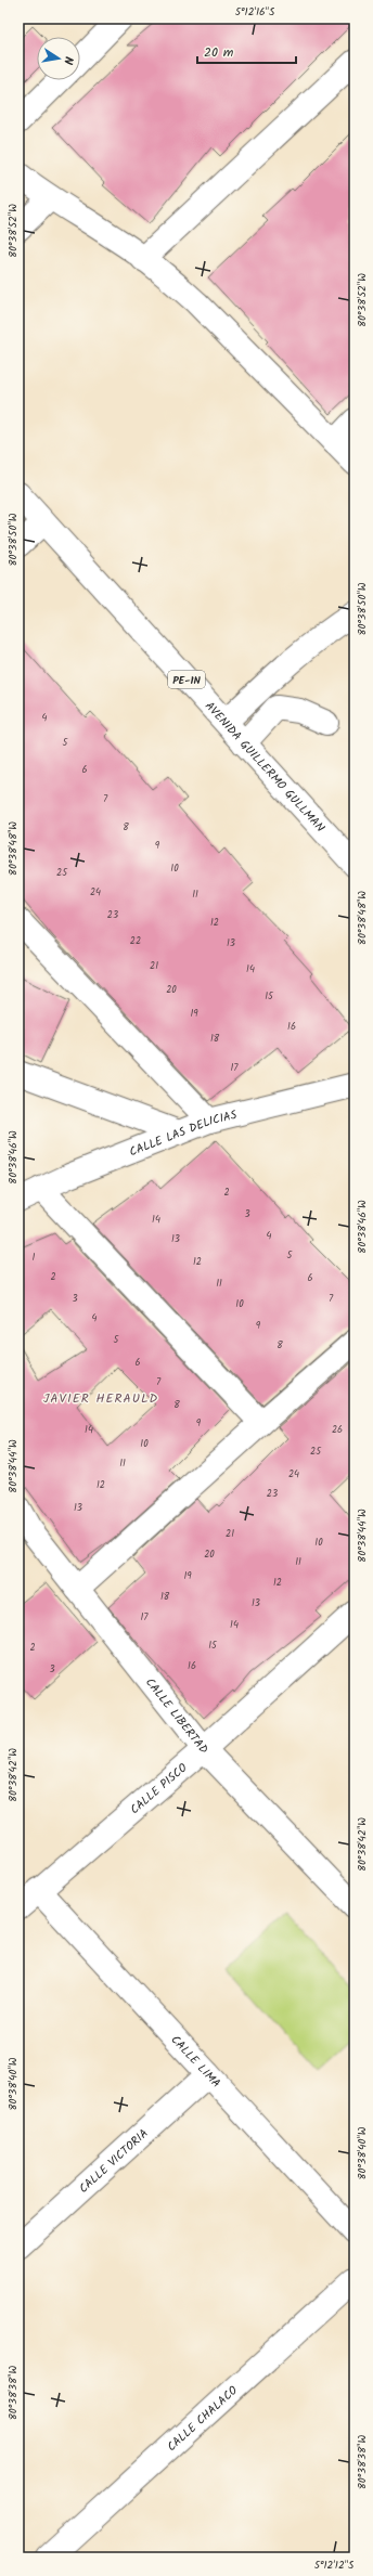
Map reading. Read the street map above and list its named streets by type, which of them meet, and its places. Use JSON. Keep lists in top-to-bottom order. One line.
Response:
{"streets":{"street":["PE-1N","AVENIDA GUILLERMO GULLMAN","CALLE LAS DELICIAS","CALLE LIBERTAD","CALLE PISCO","CALLE LIMA","CALLE VICTORIA","CALLE CHALACO"]},"crossings":[["CALLE LIBERTAD","CALLE PISCO"],["CALLE PISCO","CALLE LIMA"],["CALLE LIMA","CALLE VICTORIA"]],"districts":["JAVIER HERAULD"],"house_numbers":["4","5","6","7","8","9","10","25","24","11","23","12","22","13","21","14","20","15","19","16","18","17","2","3","14","4","13","5","1","12","2","6","11","3","7","10","4","9","5","8","6","7","8","9","14","26","10","25","11","24","12","23","13","21","10","20","11","19","12","18","13","17","14","15","2","16","3"],"scale_bar":"20 m","north":"right","coordinates":["5°12'16\"S","80°38'52\"W","80°38'50\"W","80°38'48\"W","80°38'46\"W","80°38'44\"W","80°38'42\"W","80°38'40\"W","80°38'38\"W","5°12'12\"S"]}
